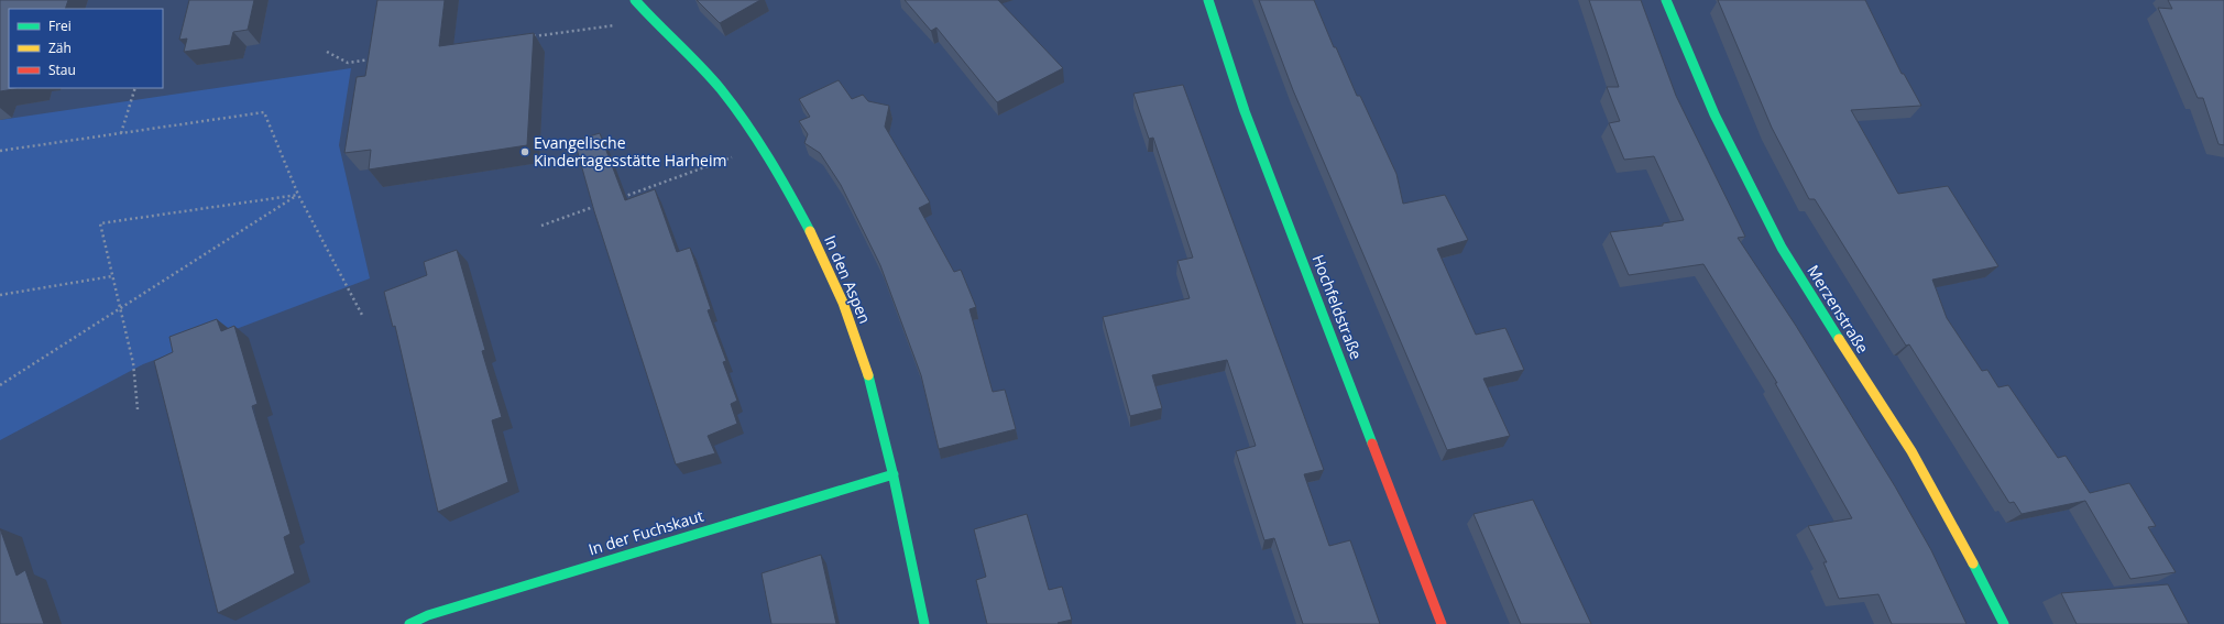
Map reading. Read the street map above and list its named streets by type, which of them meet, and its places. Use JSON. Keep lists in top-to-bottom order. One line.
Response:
{"streets":{"street":["In den Aspen","Hochfeldstraße","Merzenstraße","In der Fuchskaut"]},"crossings":[["In den Aspen","In der Fuchskaut"]],"places":["Evangelische Kindertagesstätte Harheim"],"legend":["Frei","Zäh","Stau"]}
